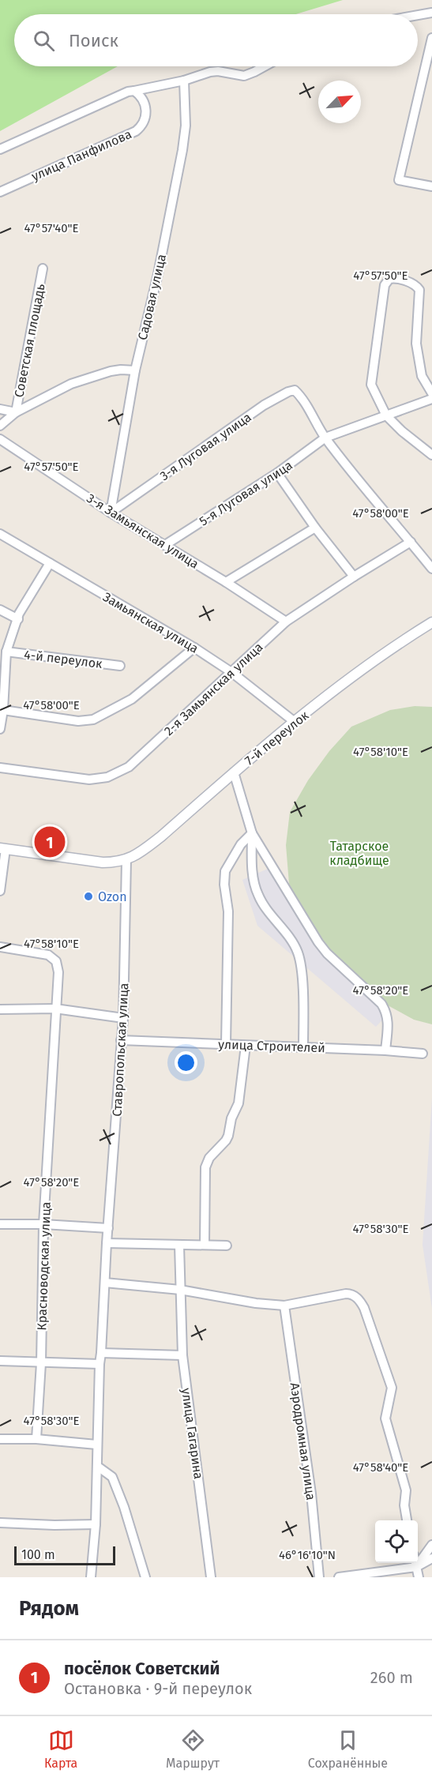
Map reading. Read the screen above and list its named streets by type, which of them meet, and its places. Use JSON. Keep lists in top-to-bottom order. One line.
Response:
{"streets":{"street":["улица Панфилова","Садовая улица","Советская площадь","3-я Луговая улица","5-я Луговая улица","3-я Замьянская улица","Замьянская улица","4-й переулок","2-я Замьянская улица","7-й переулок","улица Строителей","Ставропольская улица","Красноводская улица","улица Гагарина","Аэродромная улица"]},"crossings":[["Садовая улица","3-я Луговая улица"],["Садовая улица","3-я Замьянская улица"],["3-я Луговая улица","5-я Луговая улица"],["3-я Луговая улица","3-я Замьянская улица"],["5-я Луговая улица","3-я Замьянская улица"],["3-я Замьянская улица","2-я Замьянская улица"],["Замьянская улица","2-я Замьянская улица"],["Замьянская улица","7-й переулок"],["7-й переулок","Ставропольская улица"],["улица Строителей","Ставропольская улица"]],"parks":["Татарское кладбище"],"places":["Ozon"],"scale_bar":"100 m","north":"top right","page":{"search":"Поиск","pins":"1","scale":"100 m","heading":"Рядом","list":[{"mark":"1","name":"посёлок Советский","note":"Остановка · 9-й переулок","value":"260 m"}],"nav":["Карта","Маршрут","Сохранённые"]},"coordinates":["47°57'40\"E","47°57'50\"E","47°58'00\"E","47°58'10\"E","47°58'20\"E","47°58'30\"E","47°58'40\"E","46°16'10\"N"]}
